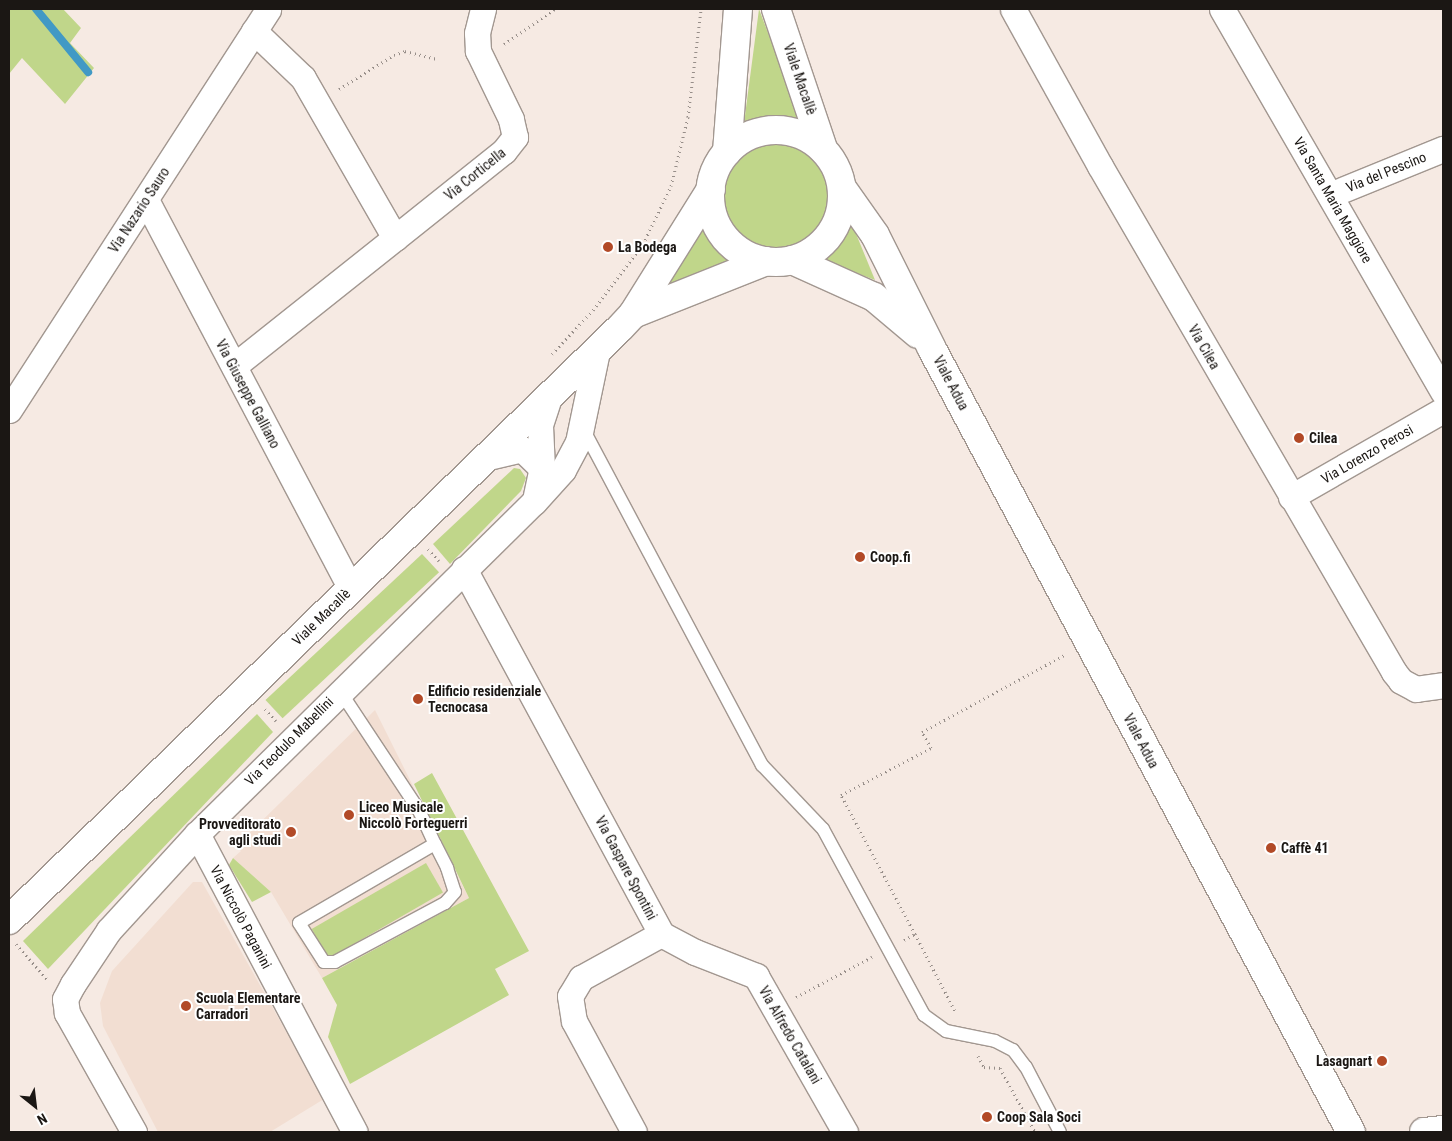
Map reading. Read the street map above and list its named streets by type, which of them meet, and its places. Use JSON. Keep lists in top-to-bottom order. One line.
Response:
{"streets":{"main road":["Viale Macallè","Viale Adua"],"street":["Via del Pescino","Via Corticella","Via Santa Maria Maggiore","Via Nazario Sauro","Via Cilea","Via Giuseppe Galliano","Via Lorenzo Perosi","Via Teodulo Mabellini","Via Gaspare Spontini","Via Niccolò Paganini","Via Alfredo Catalani"]},"crossings":[["Viale Macallè","Viale Adua"],["Viale Macallè","Via Giuseppe Galliano"],["Viale Macallè","Via Teodulo Mabellini"],["Via del Pescino","Via Santa Maria Maggiore"],["Via Corticella","Via Giuseppe Galliano"],["Via Nazario Sauro","Via Giuseppe Galliano"],["Via Cilea","Via Lorenzo Perosi"],["Via Teodulo Mabellini","Via Gaspare Spontini"],["Via Teodulo Mabellini","Via Niccolò Paganini"],["Via Gaspare Spontini","Via Alfredo Catalani"]],"places":["La Bodega","Cilea","Coop.fi","Edificio residenziale Tecnocasa","Liceo Musicale Niccolò Forteguerri","Provveditorato agli studi","Caffè 41","Scuola Elementare Carradori","Lasagnart","Coop Sala Soci"],"north":"bottom right"}
